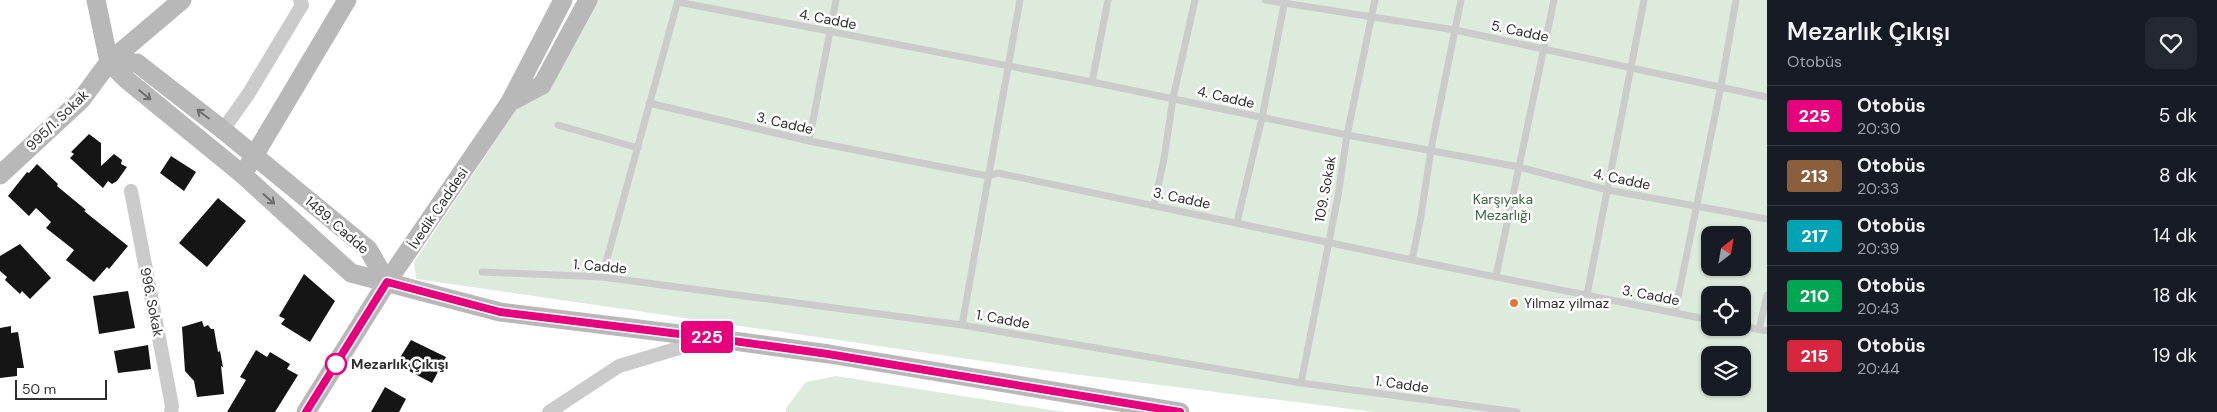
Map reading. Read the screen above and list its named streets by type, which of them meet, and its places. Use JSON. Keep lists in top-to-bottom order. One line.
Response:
{"streets":{"street":["995/1. Sokak","İvedik Caddesi","1489. Cadde","996. Sokak"],"lane":["4. Cadde","5. Cadde","3. Cadde","109. Sokak","1. Cadde"]},"crossings":[["4. Cadde","109. Sokak"],["5. Cadde","109. Sokak"],["995/1. Sokak","1489. Cadde"],["3. Cadde","109. Sokak"],["109. Sokak","1. Cadde"],["İvedik Caddesi","1489. Cadde"]],"parks":["Karşıyaka Mezarlığı"],"places":["Yilmaz yilmaz","Mezarlık Çıkışı"],"lines":["bus line 225"],"scale_bar":"50 m","north":"top right","page":{"on_map":"225","heading":["Mezarlık Çıkışı","Otobüs"],"list":[{"mark":"225","name":"Otobüs","note":"20:30","value":"5 dk"},{"mark":"213","name":"Otobüs","note":"20:33","value":"8 dk"},{"mark":"217","name":"Otobüs","note":"20:39","value":"14 dk"},{"mark":"210","name":"Otobüs","note":"20:43","value":"18 dk"},{"mark":"215","name":"Otobüs","note":"20:44","value":"19 dk"}],"scale":"50 m"}}
